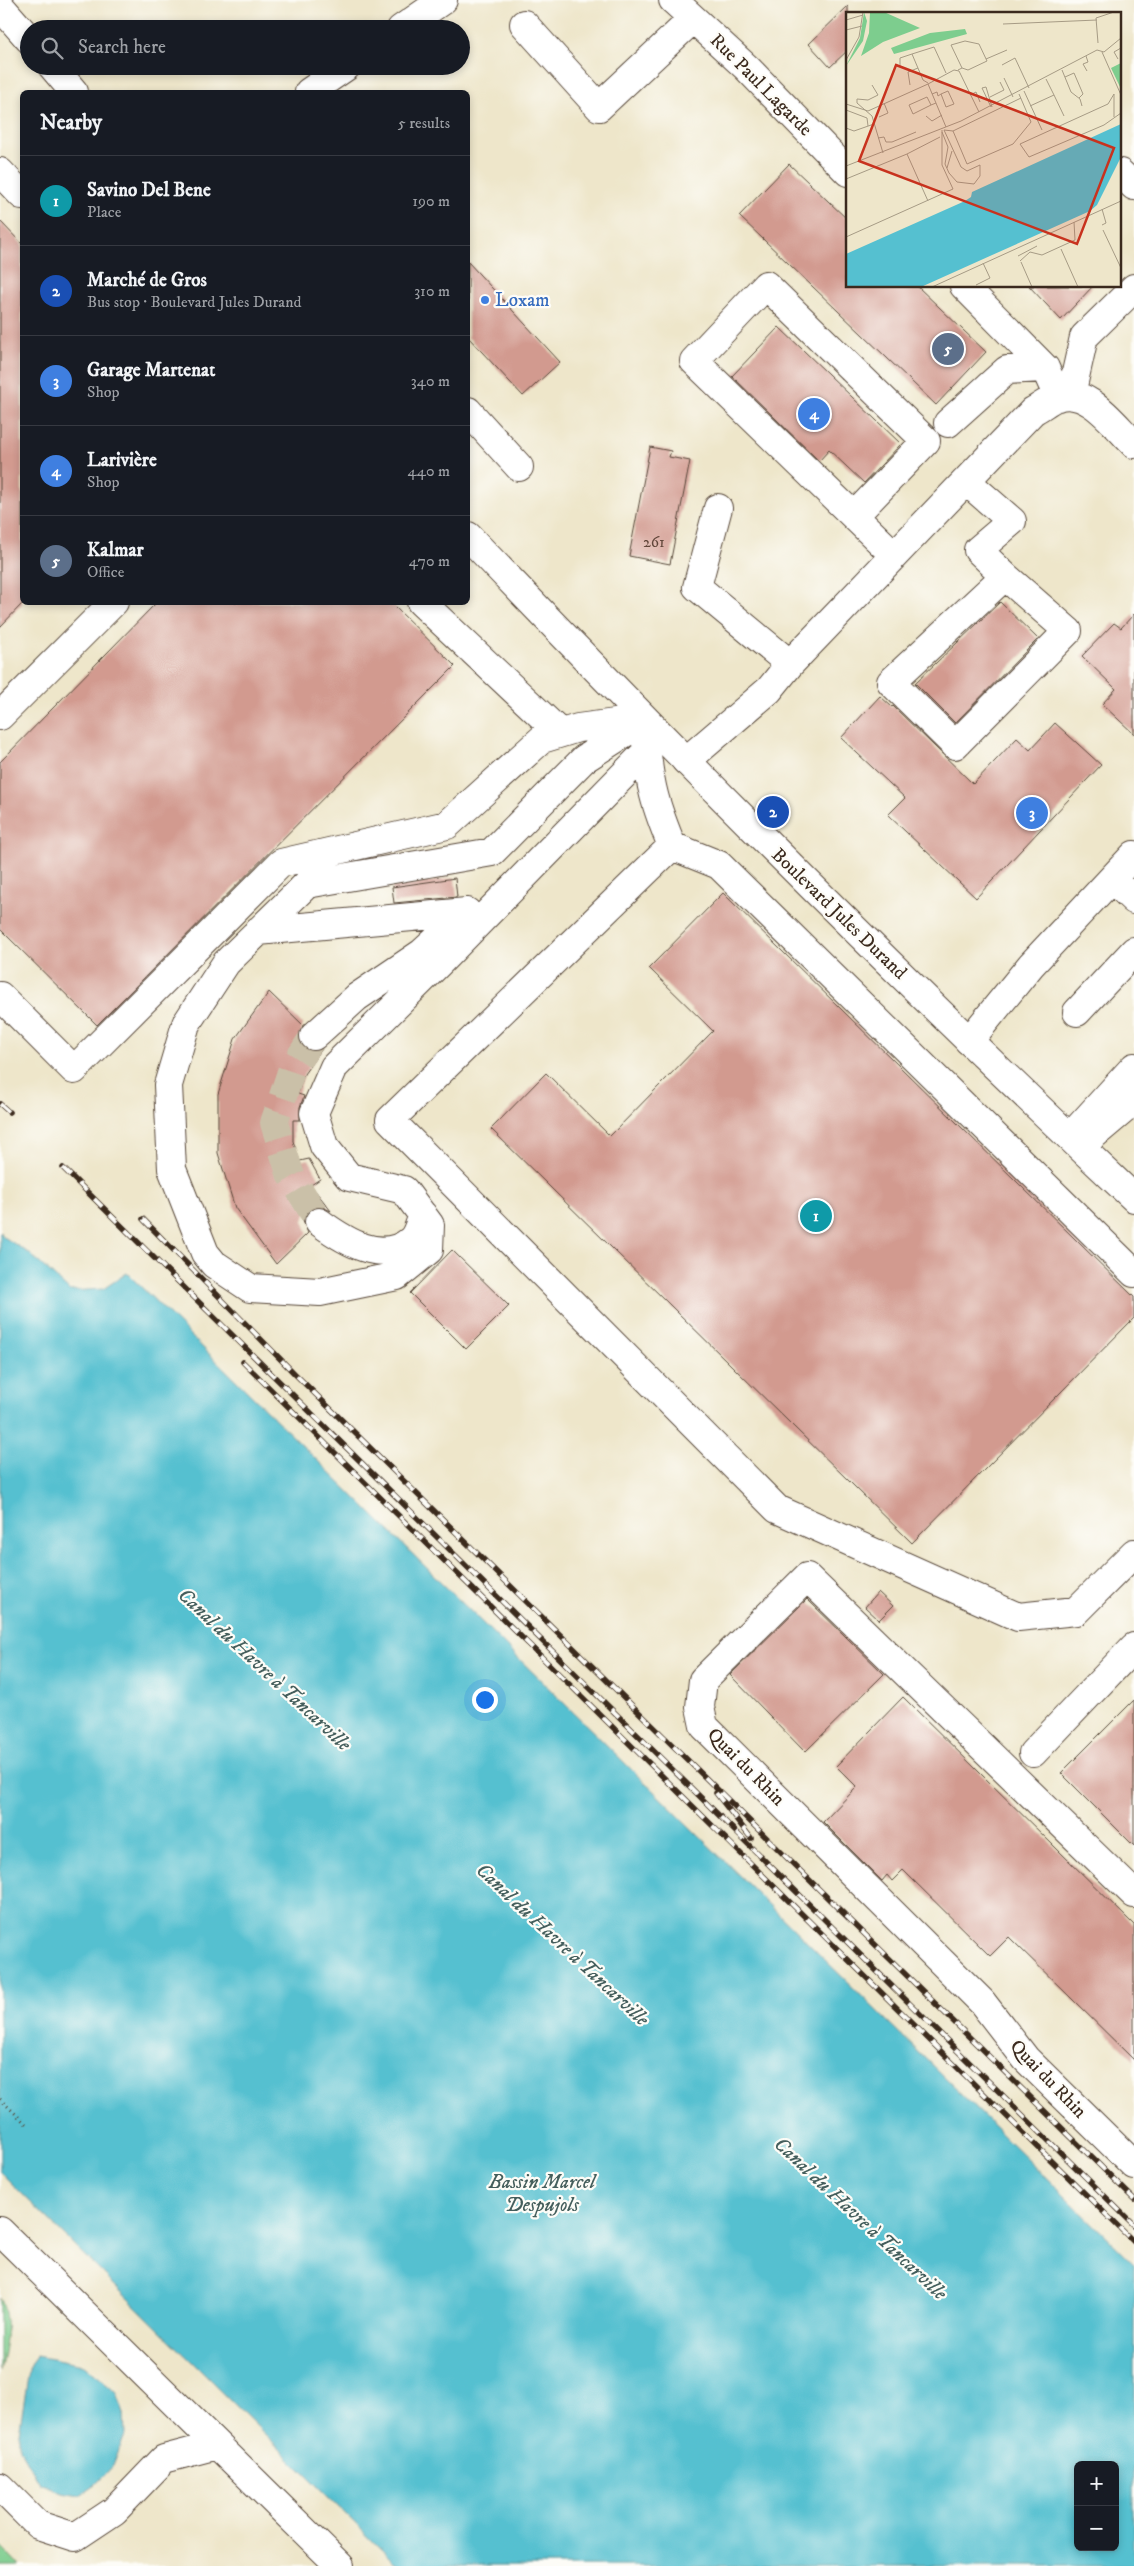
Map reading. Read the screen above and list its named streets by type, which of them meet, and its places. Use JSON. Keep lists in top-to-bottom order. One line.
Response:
{"streets":{"main road":["Rue Paul Lagarde","Boulevard Jules Durand","Quai du Rhin"]},"water":["Canal du Havre à Tancarville","Bassin Marcel Despujols"],"places":["Loxam"],"house_numbers":["261"],"page":{"search":"Search here","heading":["Nearby","5 results"],"list":[{"mark":"1","name":"Savino Del Bene","note":"Place","value":"190 m"},{"mark":"2","name":"Marché de Gros","note":"Bus stop · Boulevard Jules Durand","value":"310 m"},{"mark":"3","name":"Garage Martenat","note":"Shop","value":"340 m"},{"mark":"4","name":"Larivière","note":"Shop","value":"440 m"},{"mark":"5","name":"Kalmar","note":"Office","value":"470 m"}],"pins":["5","4","2","3","1"],"map_buttons":["+","−"]}}
